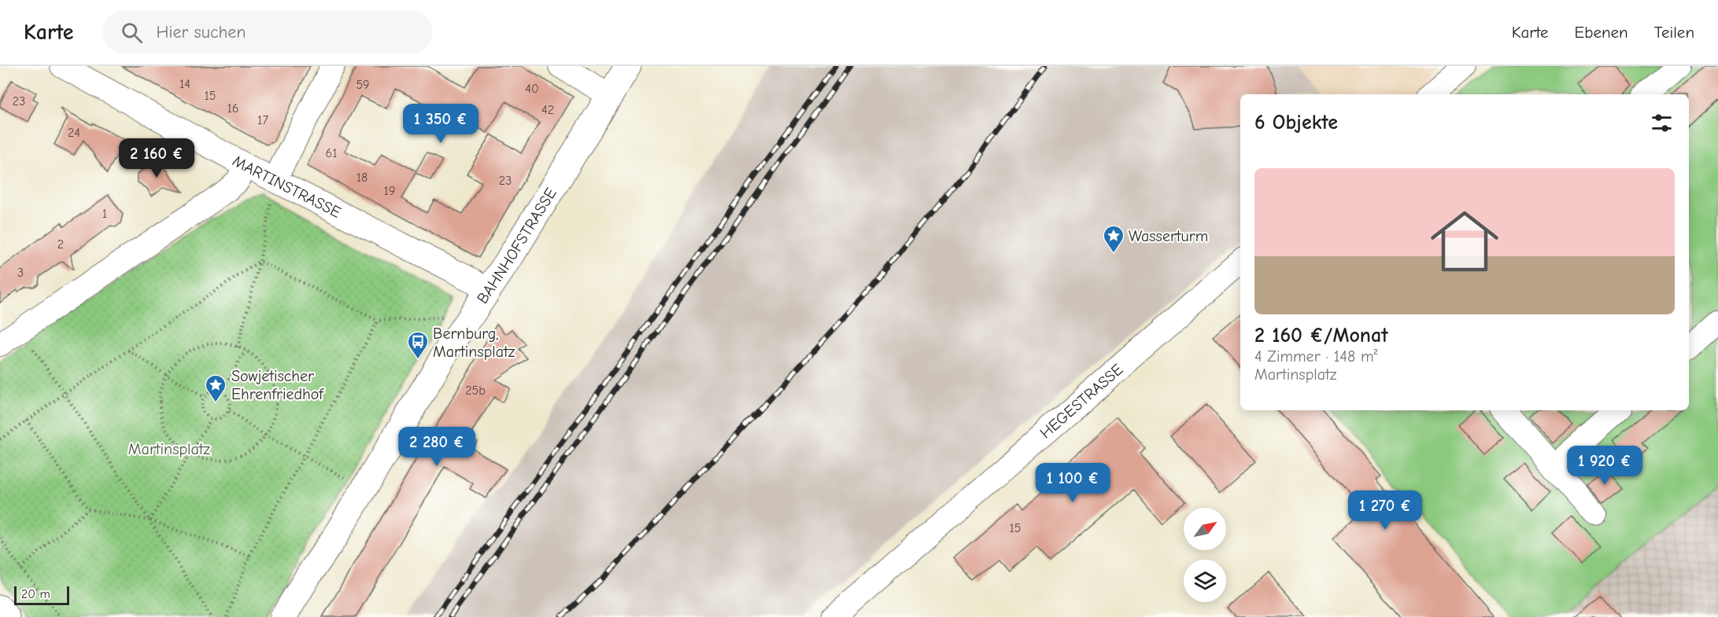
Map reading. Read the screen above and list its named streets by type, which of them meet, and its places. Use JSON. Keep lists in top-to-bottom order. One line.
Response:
{"streets":{"main road":["BAHNHOFSTRASSE"],"street":["MARTINSTRASSE","HEGESTRASSE"]},"crossings":[["MARTINSTRASSE","BAHNHOFSTRASSE"]],"parks":["Martinsplatz"],"places":{"place":["Wasserturm","Sowjetischer Ehrenfriedhof"],"bus stop":["Bernburg, Martinsplatz"]},"house_numbers":["14","59","40","15","23","16","42","17","24","61","18","23","19","1","2","3","25b","15"],"scale_bar":"20 m","north":"top right","page":{"header":"Karte","search":"Hier suchen","nav":["Karte","Ebenen","Teilen"],"heading":"6 Objekte","price":["1 350 €","2 160 €","2 280 €","1 920 €","1 100 €","1 270 €"],"list":[{"name":"2 160 €/Monat","note":"4 Zimmer · 148 m² · Martinsplatz"}],"scale":"20 m"}}
